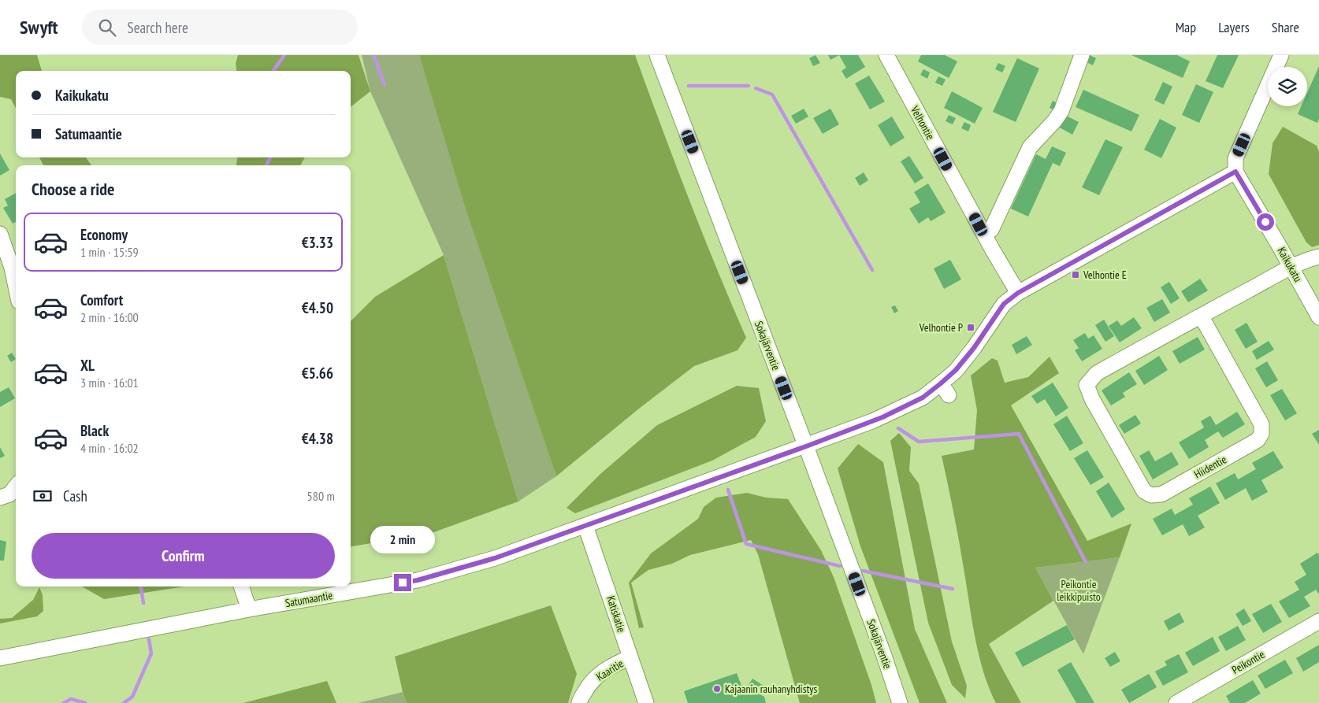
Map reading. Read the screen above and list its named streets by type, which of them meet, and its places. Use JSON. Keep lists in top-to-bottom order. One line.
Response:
{"streets":{"street":["Velhontie","Kaikukatu","Sokajärventie","Hiidentie","Satumaantie","Katiskatie","Peikontie","Kaaritie"]},"crossings":[["Velhontie","Satumaantie"],["Kaikukatu","Satumaantie"],["Sokajärventie","Satumaantie"],["Satumaantie","Katiskatie"],["Katiskatie","Kaaritie"]],"parks":["Peikontie leikkipuisto"],"places":{"transit":["Velhontie E","Velhontie P"],"other":["Kajaanin rauhanyhdistys"]},"page":{"header":"Swyft","search":"Search here","nav":["Map","Layers","Share"],"banner":["Kaikukatu","Satumaantie"],"heading":"Choose a ride","list":[{"name":"Economy","note":"1 min · 15:59","value":"€3.33"},{"name":"Comfort","note":"2 min · 16:00","value":"€4.50"},{"name":"XL","note":"3 min · 16:01","value":"€5.66"},{"name":"Black","note":"4 min · 16:02","value":"€4.38"}],"pay":["Cash","580 m"],"buttons":"Confirm","bubble":"2 min"}}
